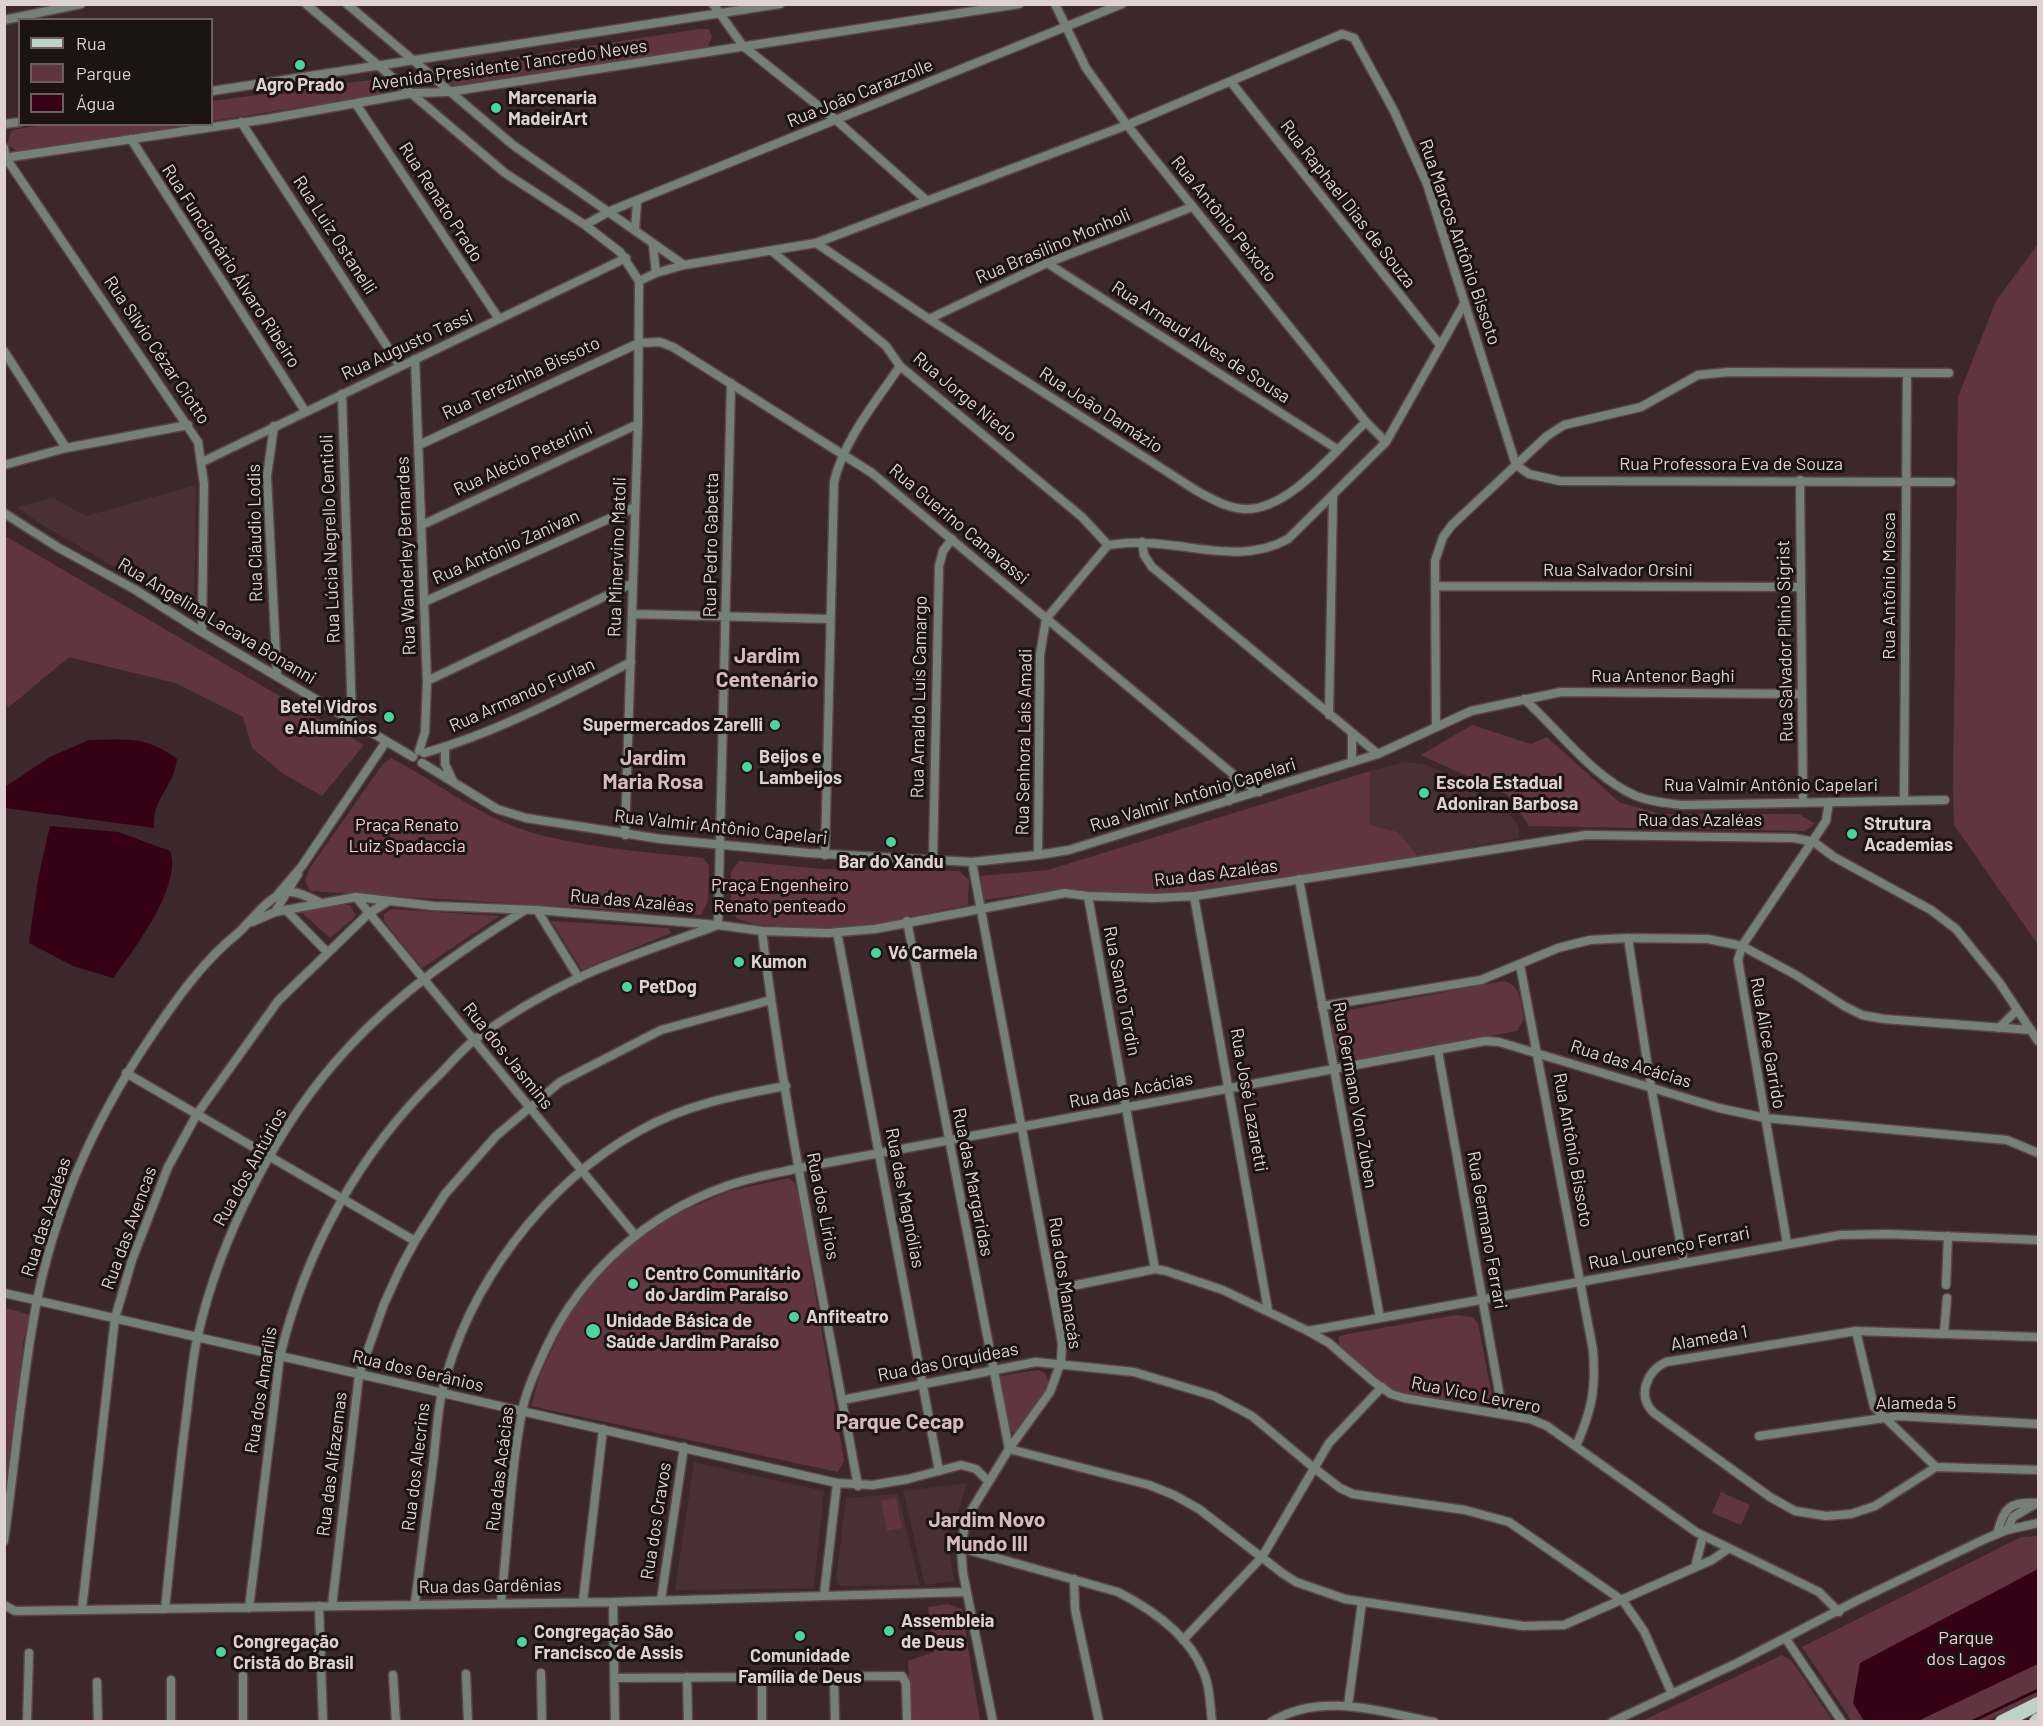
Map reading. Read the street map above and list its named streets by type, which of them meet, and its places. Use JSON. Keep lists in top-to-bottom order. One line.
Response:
{"streets":{"street":["Avenida Presidente Tancredo Neves","Rua João Carazzolle","Rua Renato Prado","Rua Raphael Dias de Souza","Rua Antônio Peixoto","Rua Luiz Ostanelli","Rua Marcos Antônio Bissoto","Rua Brasilino Monholi","Rua Funcionário Álvaro Ribeiro","Rua Arnaud Alves de Sousa","Rua Augusto Tassi","Rua Sílvio Cézar Ciotto","Rua Terezinha Bissoto","Rua Jorge Niedo","Rua João Damázio","Rua Alécio Peterlini","Rua Professora Eva de Souza","Rua Guerino Canavassi","Rua Cláudio Lodis","Rua Lúcia Negrello Centioli","Rua Pedro Gabetta","Rua Antônio Zanivan","Rua Wanderley Bernardes","Rua Minervino Matoli","Rua Salvador Orsini","Rua Antônio Mosca","Rua Angelina Lacava Bonanni","Rua Salvador Plínio Sigrist","Rua Antenor Baghi","Rua Armando Furlan","Rua Arnaldo Luís Camargo","Rua Senhora Laís Amadi","Rua Valmir Antônio Capelari","Rua das Azaléas","Rua Santo Tordin","Rua Alice Garrido","Rua dos Jasmins","Rua das Acácias","Rua Germano Von Zuben","Rua José Lazaretti","Rua Antônio Bissoto","Rua dos Antúrios","Rua das Margaridas","Rua das Magnólias","Rua dos Lírios","Rua das Avencas","Rua Germano Ferrari","Rua Lourenço Ferrari","Rua dos Manacás","Alameda 1","Rua das Orquídeas","Rua dos Gerânios","Rua dos Amarílis","Rua Vico Levrero","Alameda 5","Rua das Alfazemas","Rua dos Alecrins","Rua dos Cravos","Rua das Gardênias"]},"crossings":[["Avenida Presidente Tancredo Neves","Rua Renato Prado"],["Avenida Presidente Tancredo Neves","Rua Luiz Ostanelli"],["Avenida Presidente Tancredo Neves","Rua Funcionário Álvaro Ribeiro"],["Avenida Presidente Tancredo Neves","Rua Sílvio Cézar Ciotto"],["Rua João Carazzolle","Rua Antônio Peixoto"],["Rua Renato Prado","Rua Augusto Tassi"],["Rua Raphael Dias de Souza","Rua Marcos Antônio Bissoto"],["Rua Antônio Peixoto","Rua Brasilino Monholi"],["Rua Antônio Peixoto","Rua João Damázio"],["Rua Luiz Ostanelli","Rua Augusto Tassi"],["Rua Marcos Antônio Bissoto","Rua Professora Eva de Souza"],["Rua Brasilino Monholi","Rua Arnaud Alves de Sousa"],["Rua Brasilino Monholi","Rua João Damázio"],["Rua Funcionário Álvaro Ribeiro","Rua Augusto Tassi"],["Rua Arnaud Alves de Sousa","Rua João Damázio"],["Rua Augusto Tassi","Rua Sílvio Cézar Ciotto"],["Rua Augusto Tassi","Rua Cláudio Lodis"],["Rua Augusto Tassi","Rua Lúcia Negrello Centioli"],["Rua Augusto Tassi","Rua Wanderley Bernardes"],["Rua Sílvio Cézar Ciotto","Rua Angelina Lacava Bonanni"],["Rua Terezinha Bissoto","Rua Guerino Canavassi"],["Rua Terezinha Bissoto","Rua Wanderley Bernardes"],["Rua Terezinha Bissoto","Rua Minervino Matoli"],["Rua Alécio Peterlini","Rua Wanderley Bernardes"],["Rua Alécio Peterlini","Rua Minervino Matoli"],["Rua Professora Eva de Souza","Rua Antônio Mosca"],["Rua Professora Eva de Souza","Rua Salvador Plínio Sigrist"],["Rua Guerino Canavassi","Rua Pedro Gabetta"],["Rua Guerino Canavassi","Rua Minervino Matoli"],["Rua Guerino Canavassi","Rua Arnaldo Luís Camargo"],["Rua Guerino Canavassi","Rua Senhora Laís Amadi"],["Rua Guerino Canavassi","Rua Valmir Antônio Capelari"],["Rua Cláudio Lodis","Rua Angelina Lacava Bonanni"],["Rua Lúcia Negrello Centioli","Rua Angelina Lacava Bonanni"],["Rua Pedro Gabetta","Rua Valmir Antônio Capelari"],["Rua Pedro Gabetta","Rua das Azaléas"],["Rua Pedro Gabetta","Rua dos Amarílis"],["Rua Antônio Zanivan","Rua Wanderley Bernardes"],["Rua Antônio Zanivan","Rua Minervino Matoli"],["Rua Wanderley Bernardes","Rua Angelina Lacava Bonanni"],["Rua Wanderley Bernardes","Rua Armando Furlan"],["Rua Wanderley Bernardes","Rua Valmir Antônio Capelari"],["Rua Minervino Matoli","Rua Armando Furlan"],["Rua Minervino Matoli","Rua Valmir Antônio Capelari"],["Rua Salvador Orsini","Rua Salvador Plínio Sigrist"],["Rua Antônio Mosca","Rua Valmir Antônio Capelari"],["Rua Angelina Lacava Bonanni","Rua Armando Furlan"],["Rua Angelina Lacava Bonanni","Rua Valmir Antônio Capelari"],["Rua Salvador Plínio Sigrist","Rua Antenor Baghi"],["Rua Salvador Plínio Sigrist","Rua Valmir Antônio Capelari"],["Rua Antenor Baghi","Rua Valmir Antônio Capelari"],["Rua Armando Furlan","Rua Valmir Antônio Capelari"],["Rua Arnaldo Luís Camargo","Rua Valmir Antônio Capelari"],["Rua Senhora Laís Amadi","Rua Valmir Antônio Capelari"],["Rua Valmir Antônio Capelari","Rua Alice Garrido"],["Rua Valmir Antônio Capelari","Rua dos Manacás"],["Rua das Azaléas","Rua Santo Tordin"],["Rua das Azaléas","Rua Alice Garrido"],["Rua das Azaléas","Rua dos Jasmins"],["Rua das Azaléas","Rua Germano Von Zuben"],["Rua das Azaléas","Rua José Lazaretti"],["Rua das Azaléas","Rua dos Antúrios"],["Rua das Azaléas","Rua das Margaridas"],["Rua das Azaléas","Rua das Magnólias"],["Rua das Azaléas","Rua dos Lírios"],["Rua das Azaléas","Rua das Avencas"],["Rua das Azaléas","Rua dos Manacás"],["Rua das Azaléas","Rua dos Gerânios"],["Rua das Azaléas","Rua dos Amarílis"],["Rua Santo Tordin","Rua das Acácias"],["Rua Santo Tordin","Rua Vico Levrero"],["Rua Alice Garrido","Rua das Acácias"],["Rua Alice Garrido","Rua Lourenço Ferrari"],["Rua dos Jasmins","Rua das Acácias"],["Rua dos Jasmins","Rua dos Antúrios"],["Rua dos Jasmins","Rua das Avencas"],["Rua dos Jasmins","Rua dos Amarílis"],["Rua dos Jasmins","Rua das Alfazemas"],["Rua dos Jasmins","Rua dos Alecrins"],["Rua das Acácias","Rua Germano Von Zuben"],["Rua das Acácias","Rua José Lazaretti"],["Rua das Acácias","Rua Antônio Bissoto"],["Rua das Acácias","Rua das Margaridas"],["Rua das Acácias","Rua das Magnólias"],["Rua das Acácias","Rua dos Lírios"],["Rua das Acácias","Rua Germano Ferrari"],["Rua das Acácias","Rua dos Manacás"],["Rua das Acácias","Rua dos Gerânios"],["Rua das Acácias","Rua das Gardênias"],["Rua Germano Von Zuben","Rua Lourenço Ferrari"],["Rua José Lazaretti","Rua Vico Levrero"],["Rua Antônio Bissoto","Rua Lourenço Ferrari"],["Rua Antônio Bissoto","Rua Vico Levrero"],["Rua dos Antúrios","Rua dos Gerânios"],["Rua dos Antúrios","Rua das Gardênias"],["Rua das Margaridas","Rua dos Manacás"],["Rua das Margaridas","Rua das Orquídeas"],["Rua das Magnólias","Rua das Orquídeas"],["Rua das Magnólias","Rua dos Gerânios"],["Rua dos Lírios","Rua das Orquídeas"],["Rua dos Lírios","Rua dos Gerânios"],["Rua dos Lírios","Rua das Alfazemas"],["Rua dos Lírios","Rua dos Alecrins"],["Rua das Avencas","Rua dos Gerânios"],["Rua das Avencas","Rua das Gardênias"],["Rua Germano Ferrari","Rua Lourenço Ferrari"],["Rua Germano Ferrari","Rua Vico Levrero"],["Rua Lourenço Ferrari","Rua Vico Levrero"],["Rua dos Manacás","Rua das Orquídeas"],["Rua dos Manacás","Rua dos Gerânios"],["Rua dos Manacás","Rua Vico Levrero"],["Rua dos Manacás","Rua das Gardênias"],["Rua dos Gerânios","Rua dos Amarílis"],["Rua dos Gerânios","Rua das Alfazemas"],["Rua dos Gerânios","Rua dos Alecrins"],["Rua dos Gerânios","Rua dos Cravos"],["Rua dos Amarílis","Rua das Gardênias"],["Rua das Alfazemas","Rua das Gardênias"],["Rua dos Alecrins","Rua das Gardênias"],["Rua dos Cravos","Rua das Gardênias"]],"districts":["Jardim Centenário","Jardim Maria Rosa","Parque Cecap","Jardim Novo Mundo III"],"parks":["Praça Renato Luiz Spadaccia","Praça Engenheiro Renato penteado","Parque dos Lagos"],"places":["Agro Prado","Marcenaria MadeirArt","Betel Vidros e Alumínios","Supermercados Zarelli","Beijos e Lambeijos","Escola Estadual Adoniran Barbosa","Strutura Academias","Bar do Xandu","Vó Carmela","Kumon","PetDog","Centro Comunitário do Jardim Paraíso","Anfiteatro","Unidade Básica de Saúde Jardim Paraíso","Assembleia de Deus","Comunidade Família de Deus","Congregação São Francisco de Assis","Congregação Cristã do Brasil"],"legend":["Rua","Parque","Água"]}
